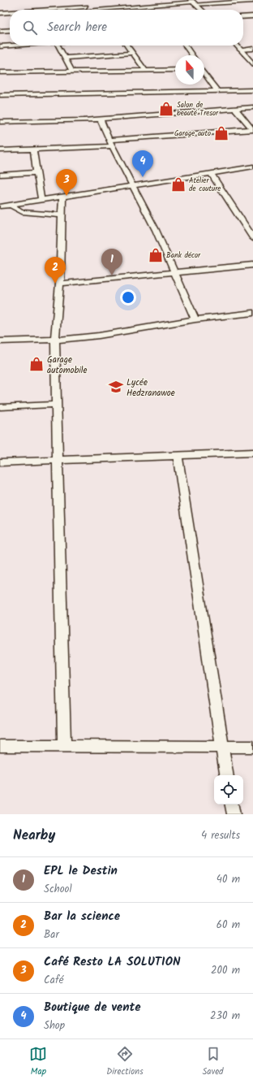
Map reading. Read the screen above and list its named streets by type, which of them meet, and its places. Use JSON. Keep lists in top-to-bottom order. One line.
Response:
{"places":{"shop":["Salon de beauté Tresor","Garage auto","Atelier de couture","Bank décor","Garage automobile"],"school or university":["Lycée Hedzranawoe"]},"north":"top","page":{"search":"Search here","pins":["4","3","1","2"],"heading":["Nearby","4 results"],"list":[{"mark":"1","name":"EPL le Destin","note":"School","value":"40 m"},{"mark":"2","name":"Bar la science","note":"Bar","value":"60 m"},{"mark":"3","name":"Café Resto LA SOLUTION","note":"Café","value":"200 m"},{"mark":"4","name":"Boutique de vente","note":"Shop","value":"230 m"}],"nav":["Map","Directions","Saved"]}}
